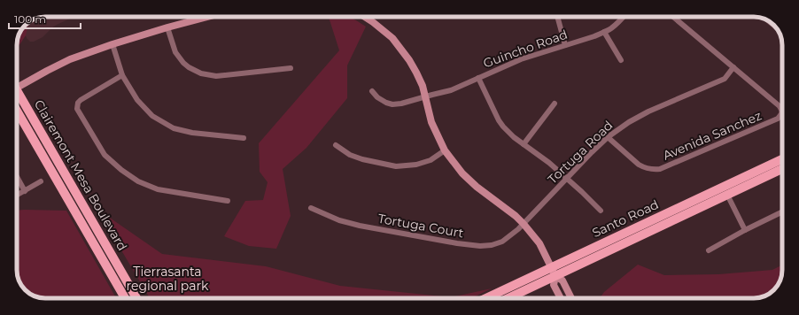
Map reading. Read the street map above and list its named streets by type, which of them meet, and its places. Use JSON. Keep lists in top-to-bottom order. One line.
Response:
{"streets":{"main road":["Clairemont Mesa Boulevard","Santo Road"],"street":["Guincho Road","Avenida Sanchez","Tortuga Road","Tortuga Court"]},"crossings":[["Avenida Sanchez","Tortuga Road"],["Tortuga Road","Tortuga Court"]],"parks":["Tierrasanta regional park"],"scale_bar":"100 m"}
